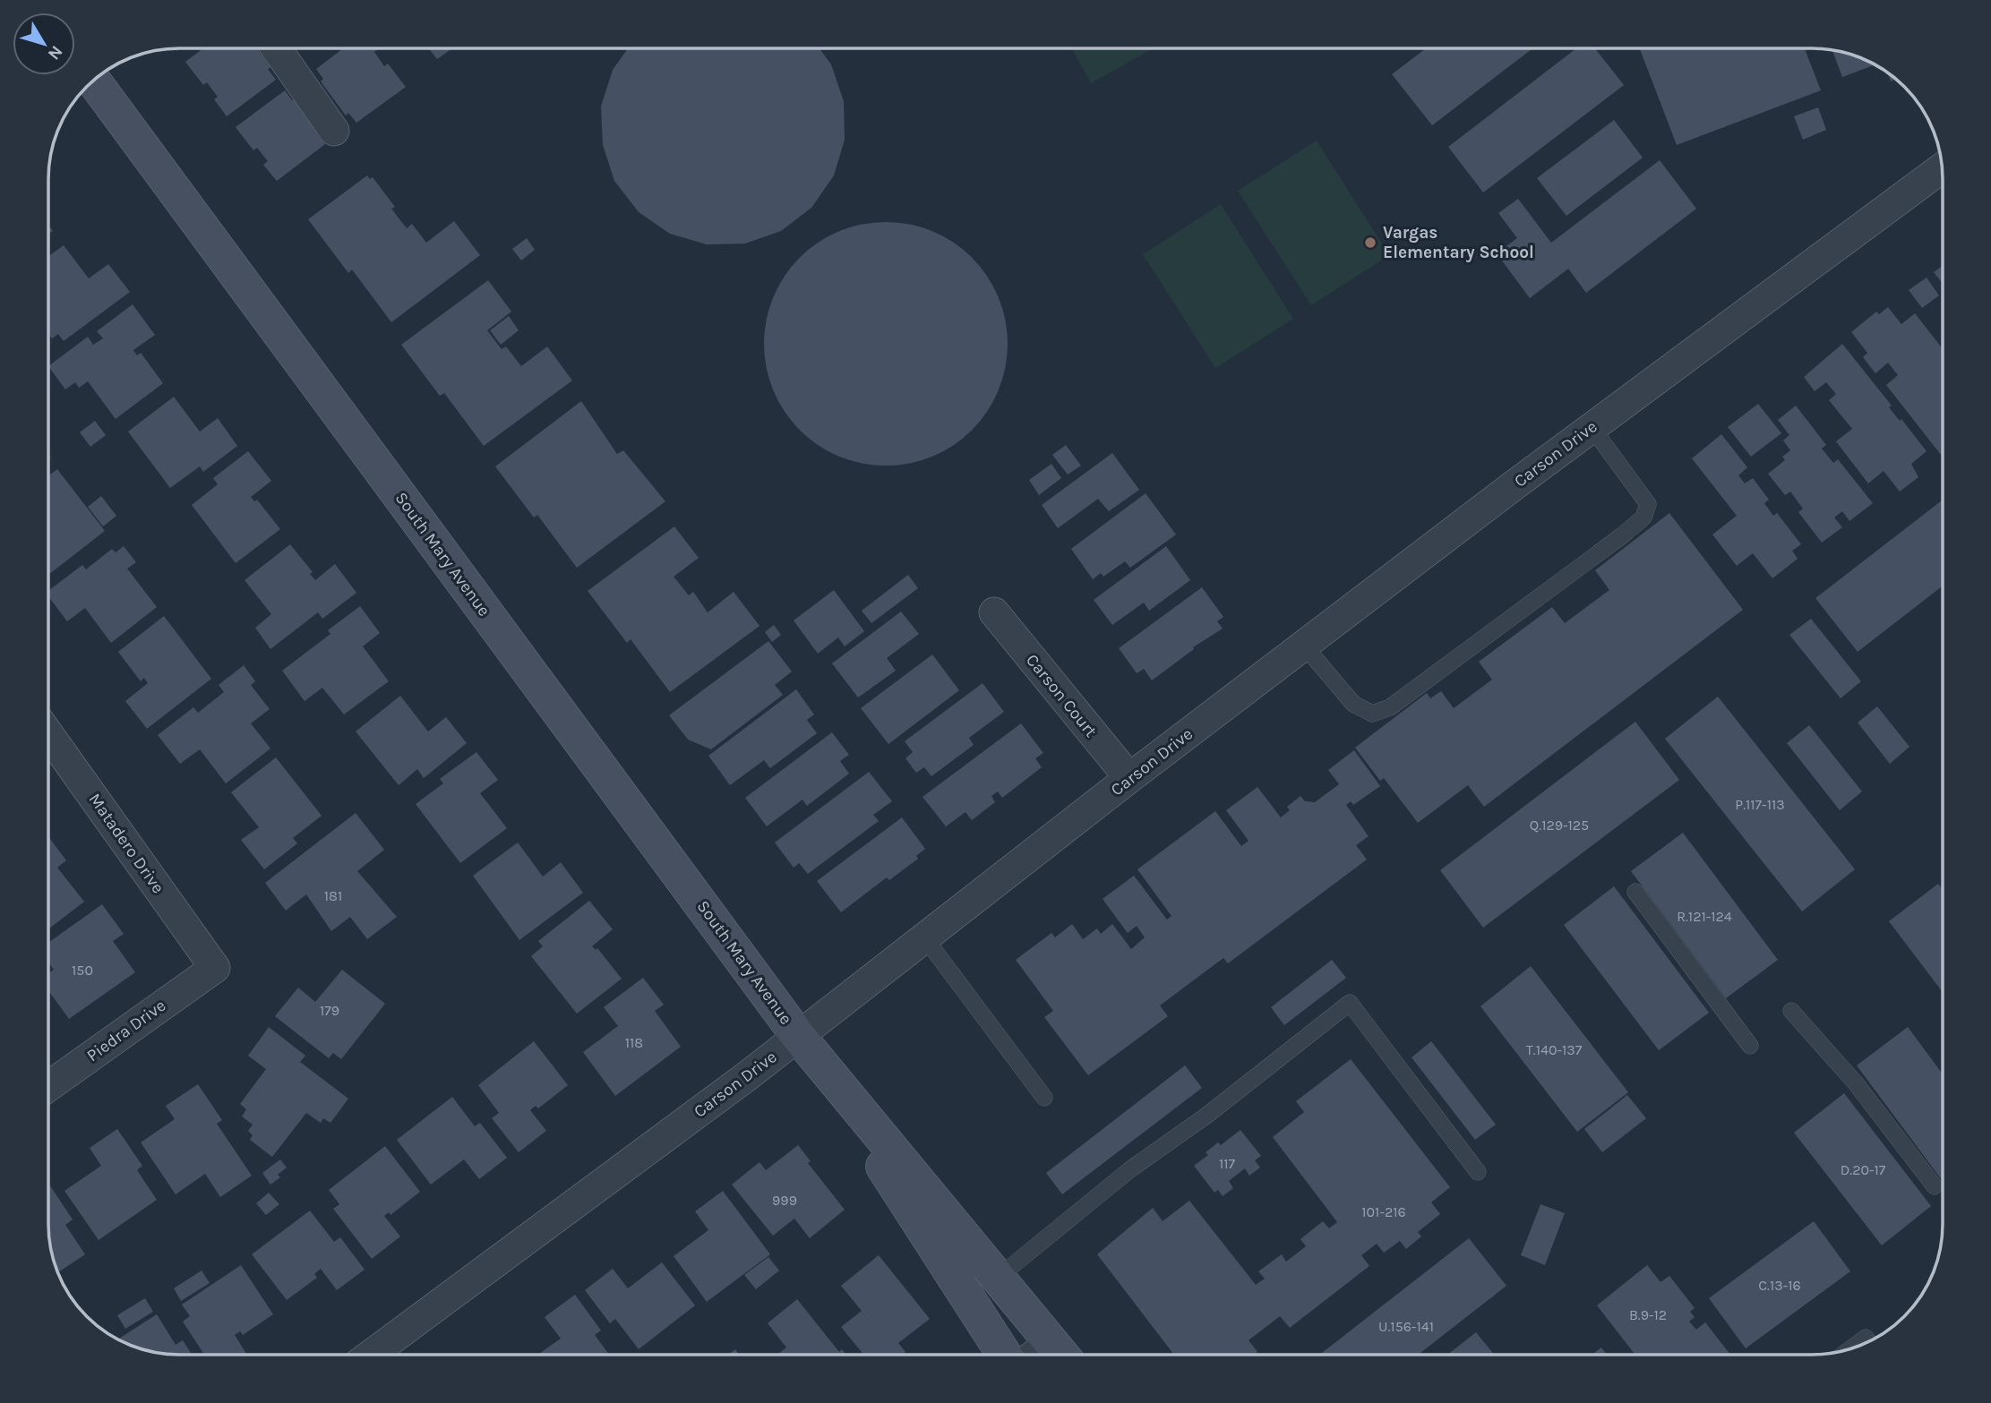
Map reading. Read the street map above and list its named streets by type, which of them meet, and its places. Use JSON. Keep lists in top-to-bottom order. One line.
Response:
{"streets":{"main road":["South Mary Avenue"],"street":["Carson Drive","Carson Court","Matadero Drive","Piedra Drive"]},"crossings":[["Carson Drive","South Mary Avenue"],["Carson Drive","Carson Court"],["Matadero Drive","Piedra Drive"]],"places":["Vargas Elementary School"],"house_numbers":["P.117-113","Q.129-125","181","R.121-124","150","179","118","T.140-137","117","D.20-17","999","101-216","C.13-16","B.9-12","U.156-141"],"north":"bottom right"}
